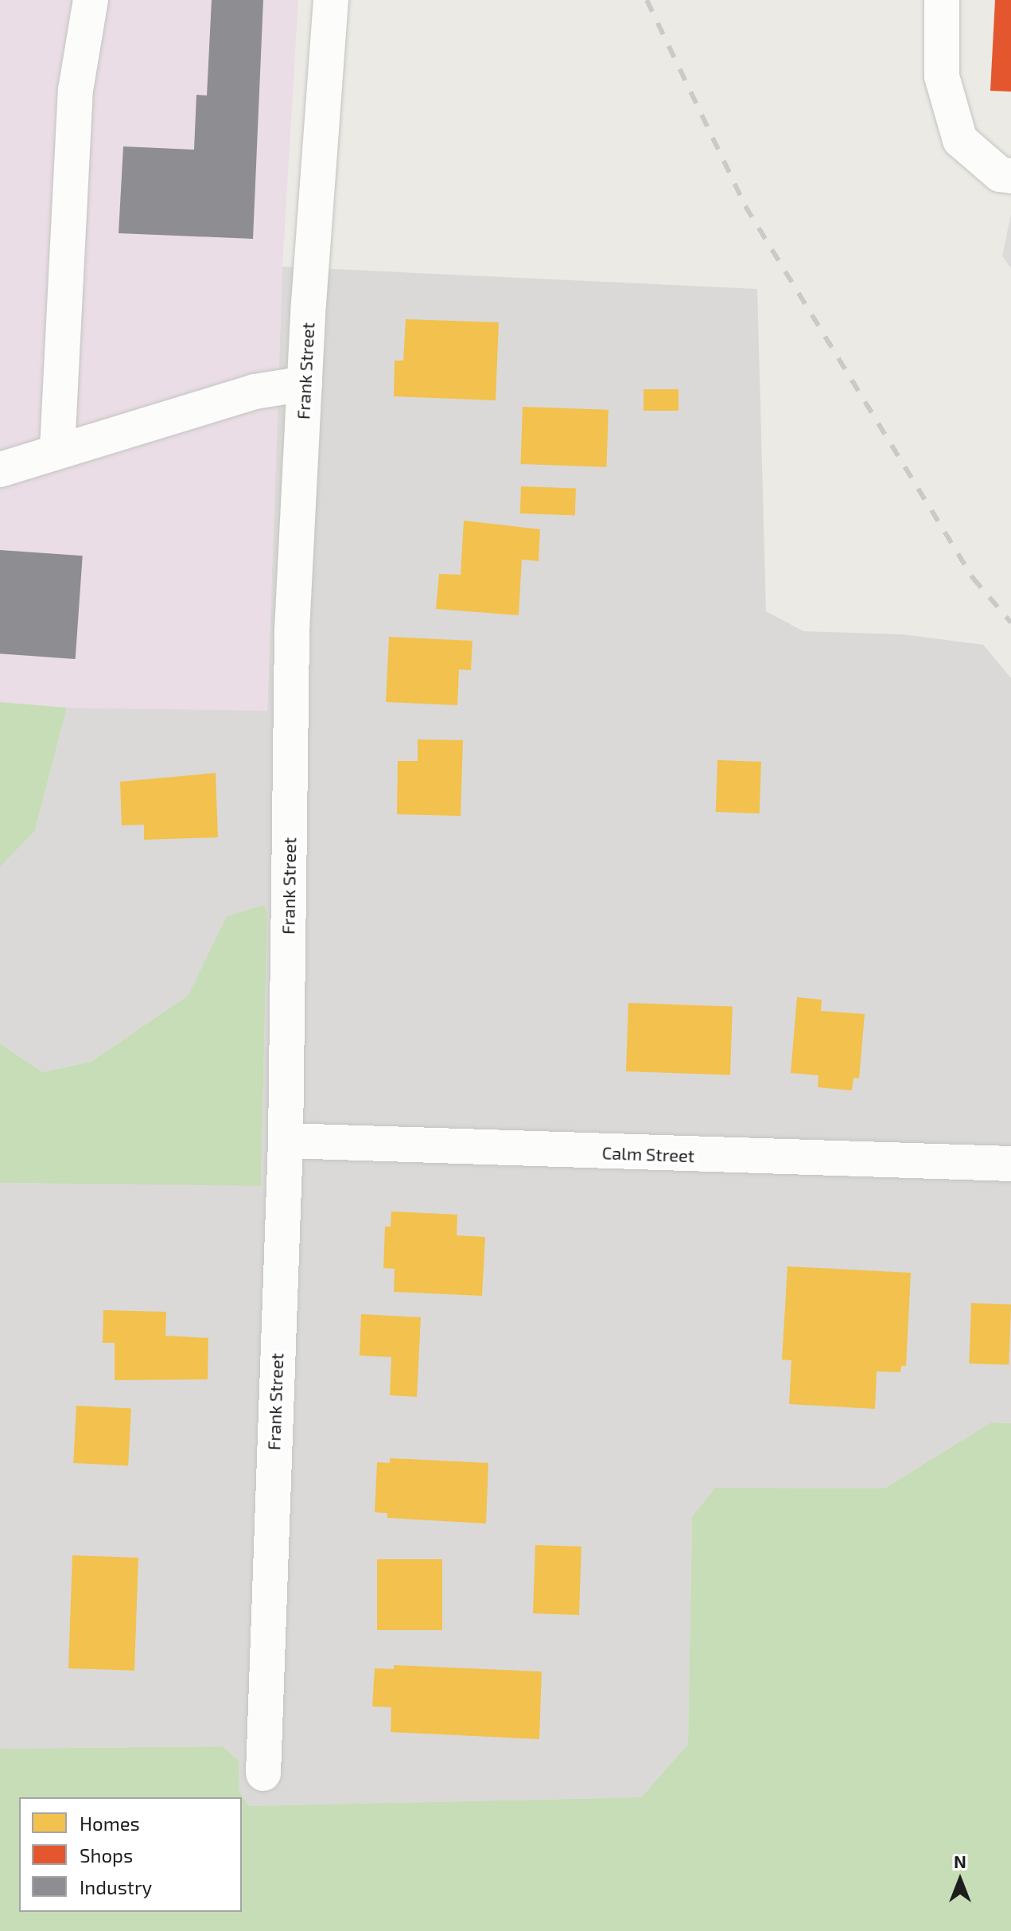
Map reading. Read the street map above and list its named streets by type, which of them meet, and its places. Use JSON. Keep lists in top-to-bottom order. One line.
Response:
{"streets":{"street":["Frank Street","Calm Street"]},"crossings":[["Frank Street","Calm Street"]],"legend":["Homes","Shops","Industry"],"north":"top"}
